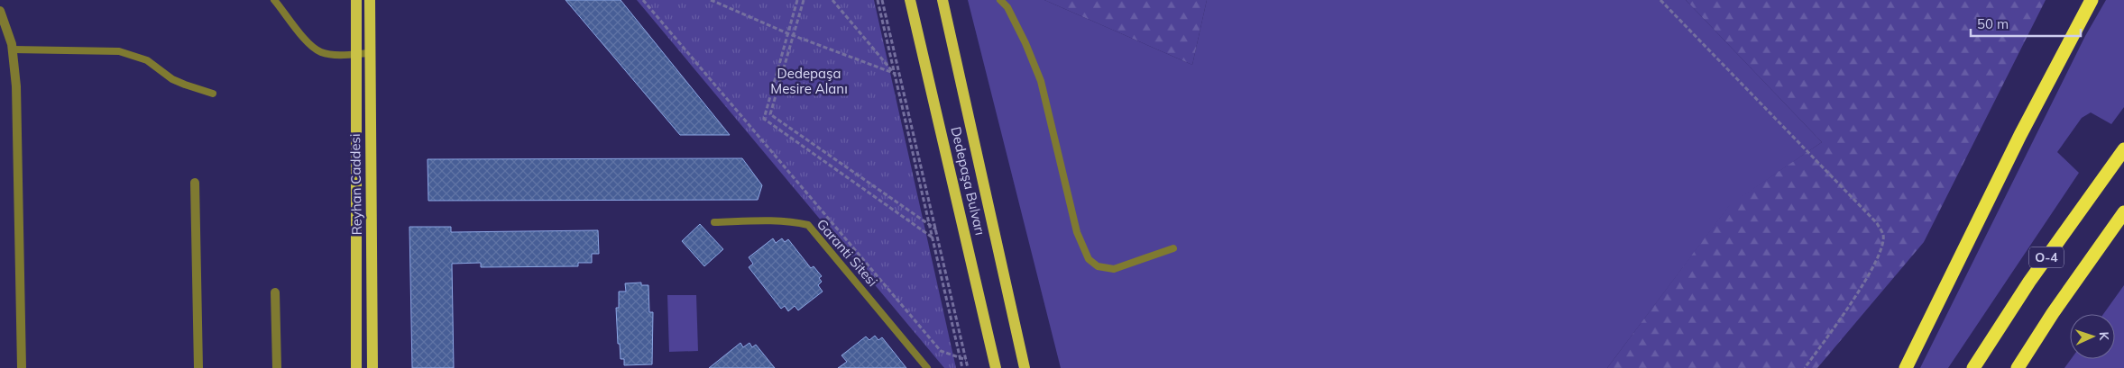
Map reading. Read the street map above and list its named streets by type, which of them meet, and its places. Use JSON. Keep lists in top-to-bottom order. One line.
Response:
{"streets":{"highway":["O-4"],"main road":["Dedepaşa Bulvarı","Reyhan Caddesi"],"lane":["Garanti Sitesi"]},"parks":["Dedepaşa Mesire Alanı"],"scale_bar":"50 m","north":"right"}
